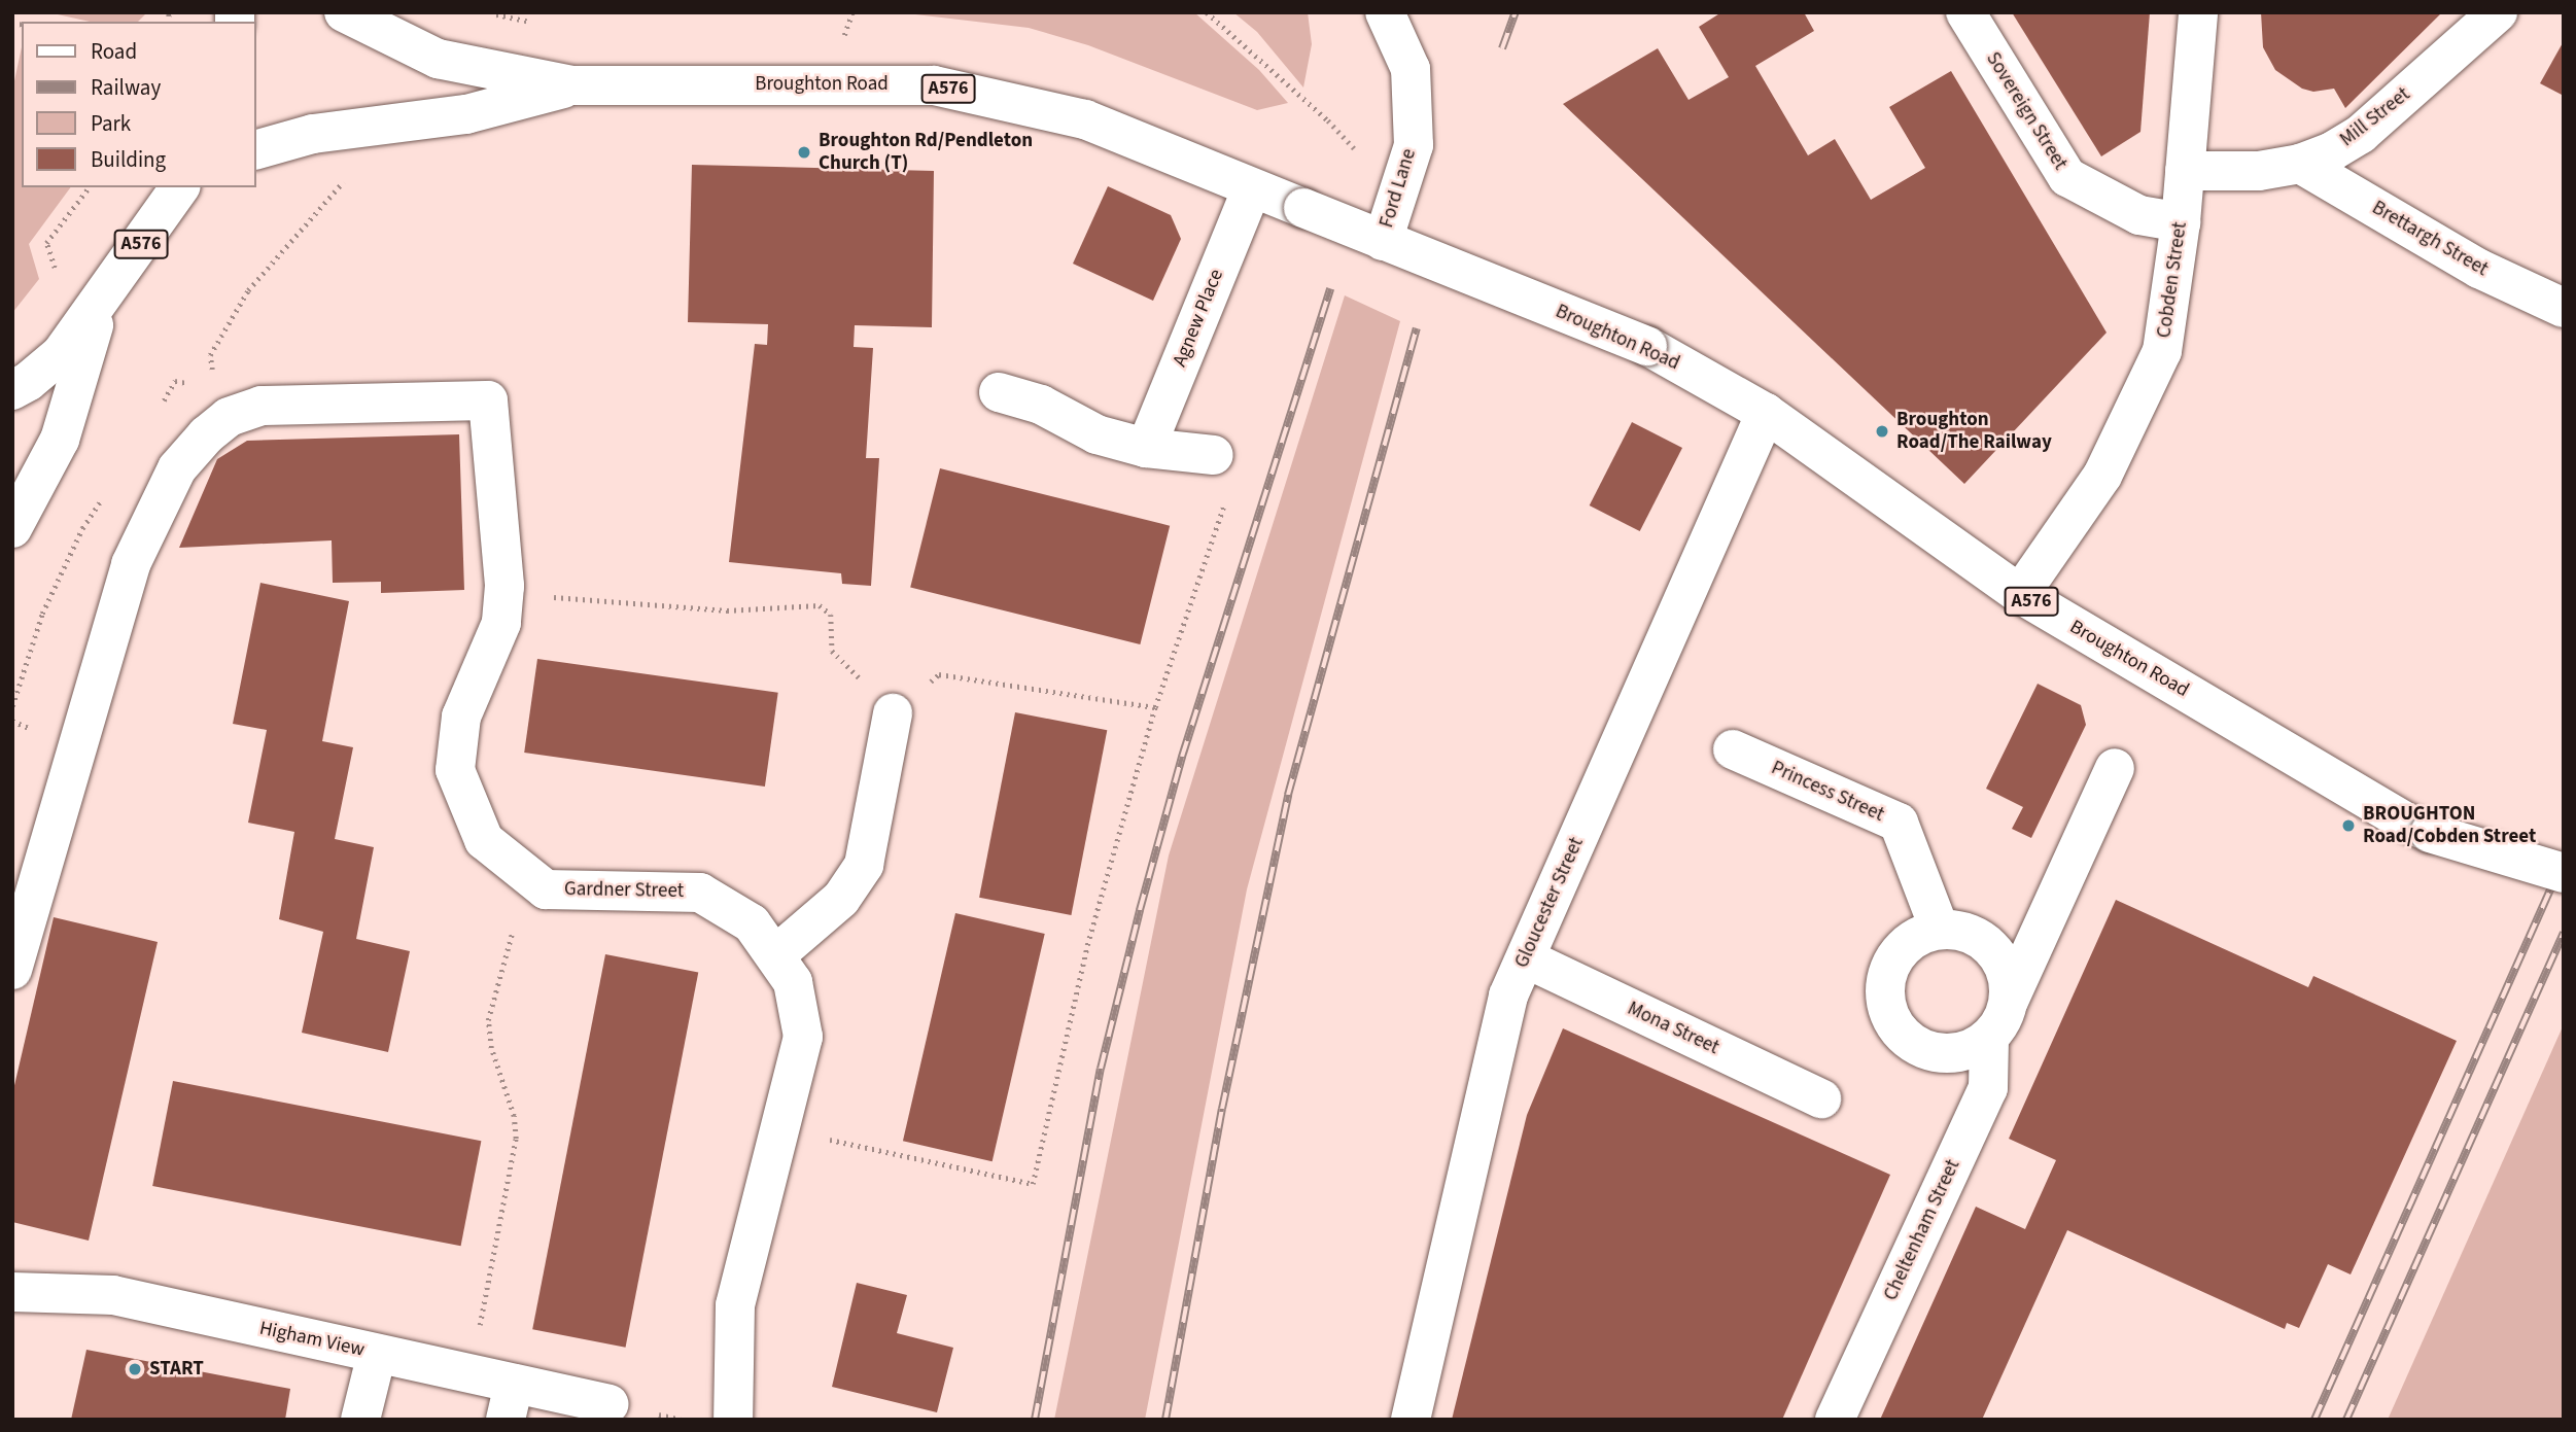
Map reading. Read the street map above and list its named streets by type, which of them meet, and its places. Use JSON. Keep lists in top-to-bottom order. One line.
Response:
{"streets":{"main road":["Broughton Road","A576","Sovereign Street","Mill Street","Ford Lane","Brettargh Street","Cobden Street","Agnew Place","Princess Street","Gardner Street","Gloucester Street","Mona Street","Cheltenham Street","Higham View"]},"crossings":[["Broughton Road","Ford Lane"],["Broughton Road","Cobden Street"],["Broughton Road","Agnew Place"],["Broughton Road","Gloucester Street"],["Sovereign Street","Cobden Street"],["Mill Street","Brettargh Street"],["Mill Street","Cobden Street"],["Princess Street","Cheltenham Street"],["Gloucester Street","Mona Street"]],"places":["Broughton Rd/Pendleton Church (T)","Broughton Road/The Railway","BROUGHTON Road/Cobden Street","START"],"legend":["Road","Railway","Park","Building"]}
